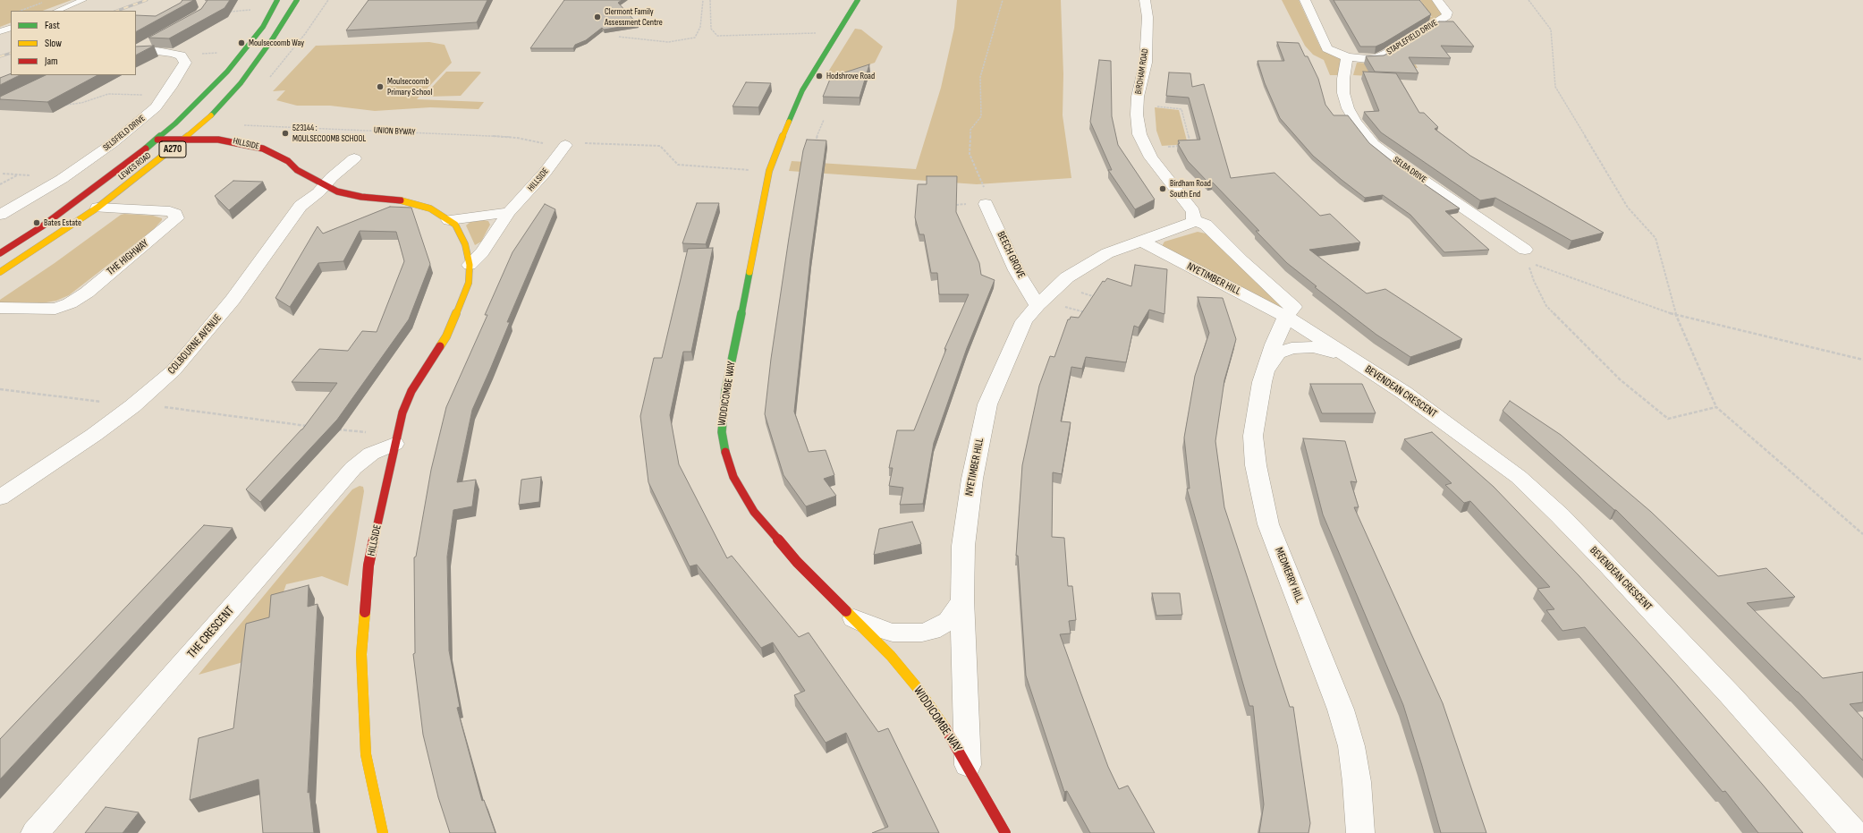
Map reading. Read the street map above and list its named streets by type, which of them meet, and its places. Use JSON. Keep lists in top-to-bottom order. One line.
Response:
{"streets":{"street":["STAPLEFIELD DRIVE","BIRDHAM ROAD","SELSFIELD DRIVE","HILLSIDE","A270","LEWES ROAD","SELBA DRIVE","BEECH GROVE","THE HIGHWAY","NYETIMBER HILL","COLBOURNE AVENUE","BEVENDEAN CRESCENT","WIDDICOMBE WAY","MEDMERRY HILL","THE CRESCENT"],"path":["UNION BYWAY"]},"crossings":[["STAPLEFIELD DRIVE","SELBA DRIVE"],["BIRDHAM ROAD","NYETIMBER HILL"],["UNION BYWAY","HILLSIDE"],["UNION BYWAY","WIDDICOMBE WAY"],["HILLSIDE","LEWES ROAD"],["HILLSIDE","COLBOURNE AVENUE"],["HILLSIDE","THE CRESCENT"],["LEWES ROAD","THE HIGHWAY"],["BEECH GROVE","NYETIMBER HILL"],["NYETIMBER HILL","BEVENDEAN CRESCENT"],["NYETIMBER HILL","WIDDICOMBE WAY"],["NYETIMBER HILL","MEDMERRY HILL"],["BEVENDEAN CRESCENT","MEDMERRY HILL"]],"places":["Clermont Family Assessment Centre","Moulsecoomb Way","Hodshrove Road","Moulsecoomb Primary School","523144 : MOULSECOOMB SCHOOL","Birdham Road South End","Bates Estate"],"legend":["Fast","Slow","Jam"]}
